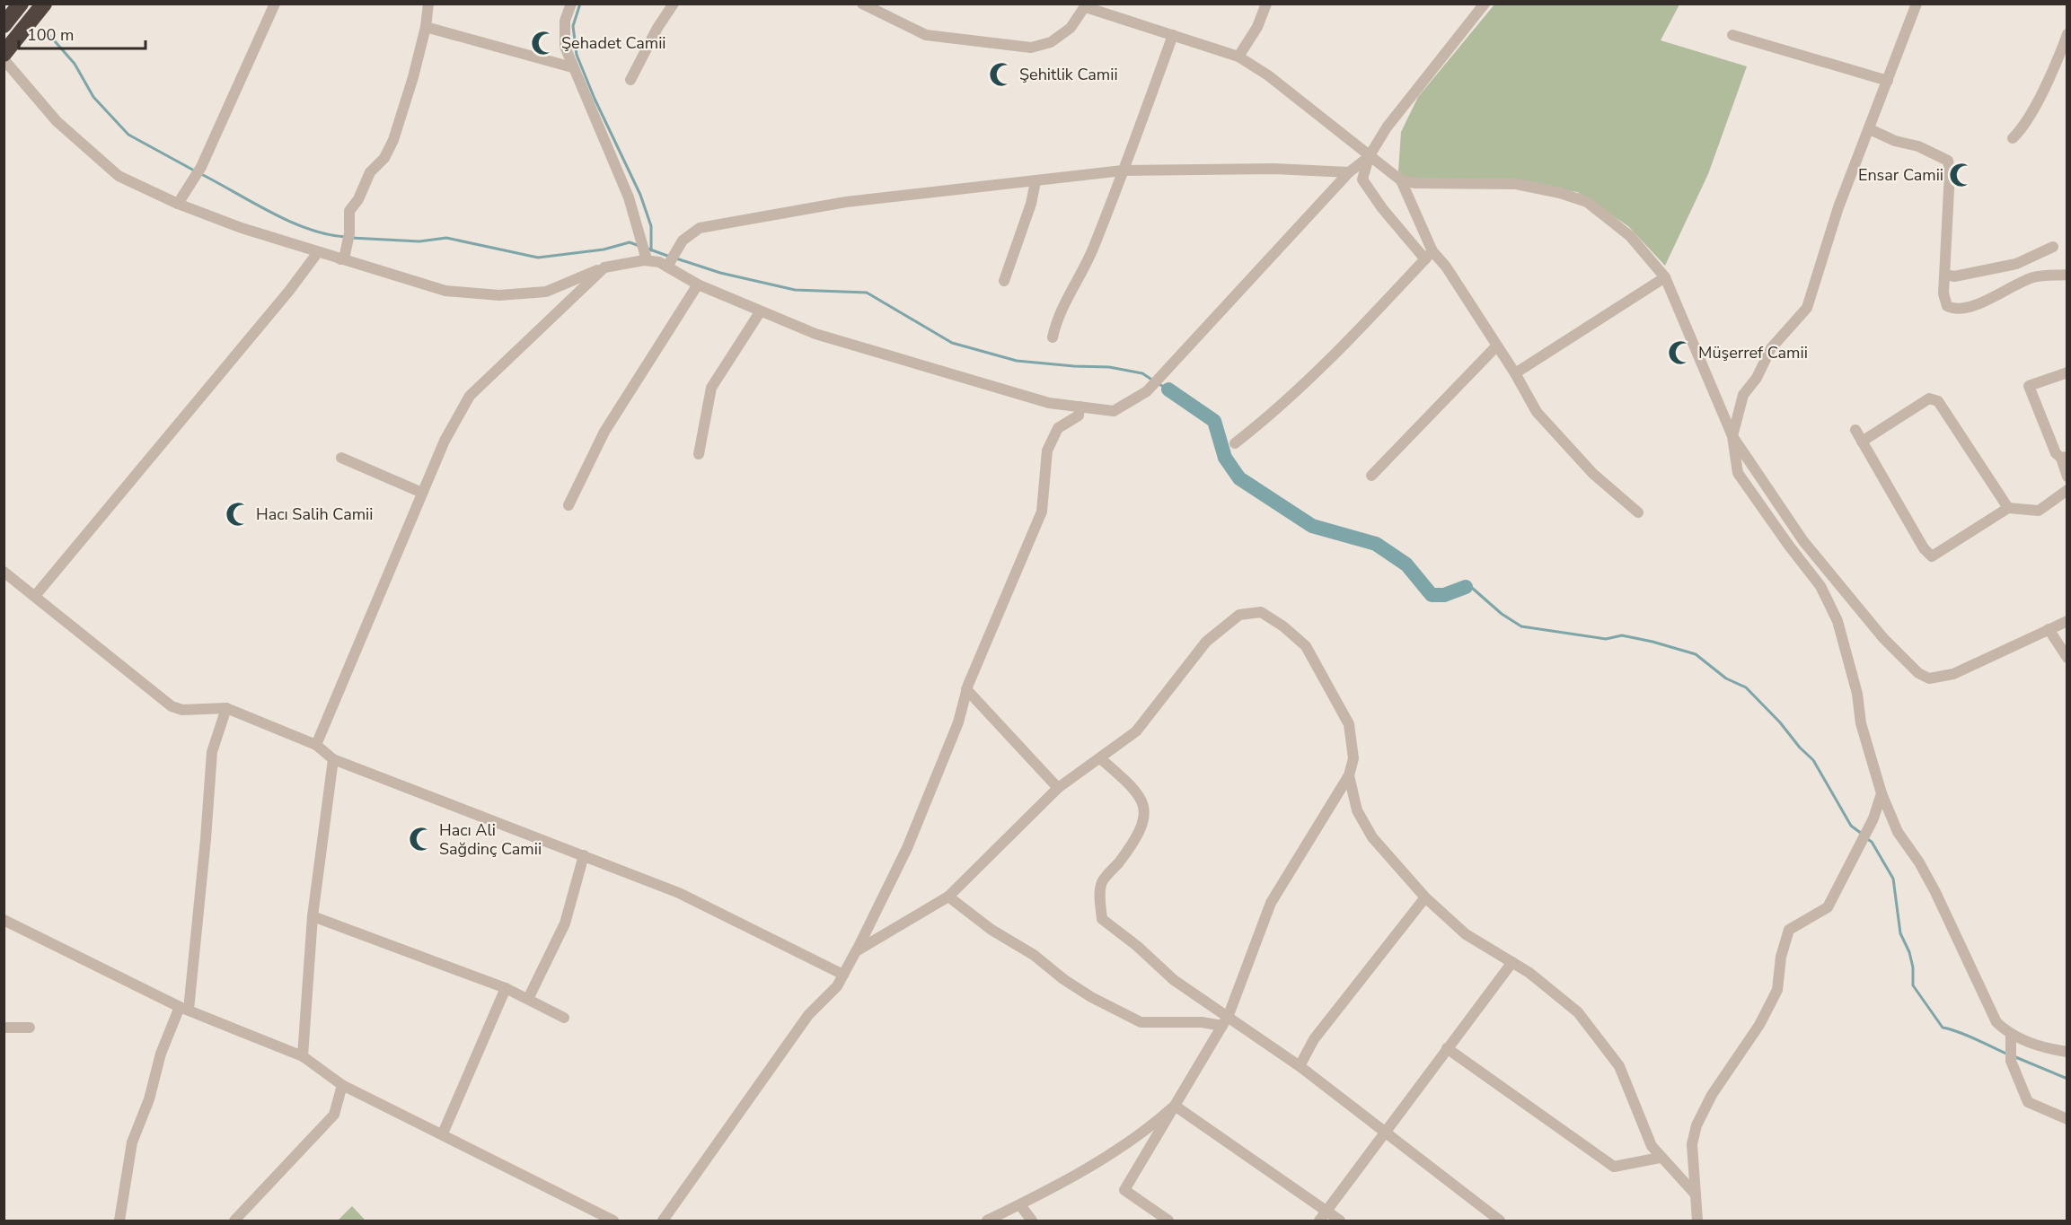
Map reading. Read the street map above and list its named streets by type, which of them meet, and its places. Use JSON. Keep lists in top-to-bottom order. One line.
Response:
{"places":{"mosque":["Şehadet Camii","Şehitlik Camii","Ensar Camii","Müşerref Camii","Hacı Salih Camii","Hacı Ali Sağdinç Camii"]},"scale_bar":"100 m"}
